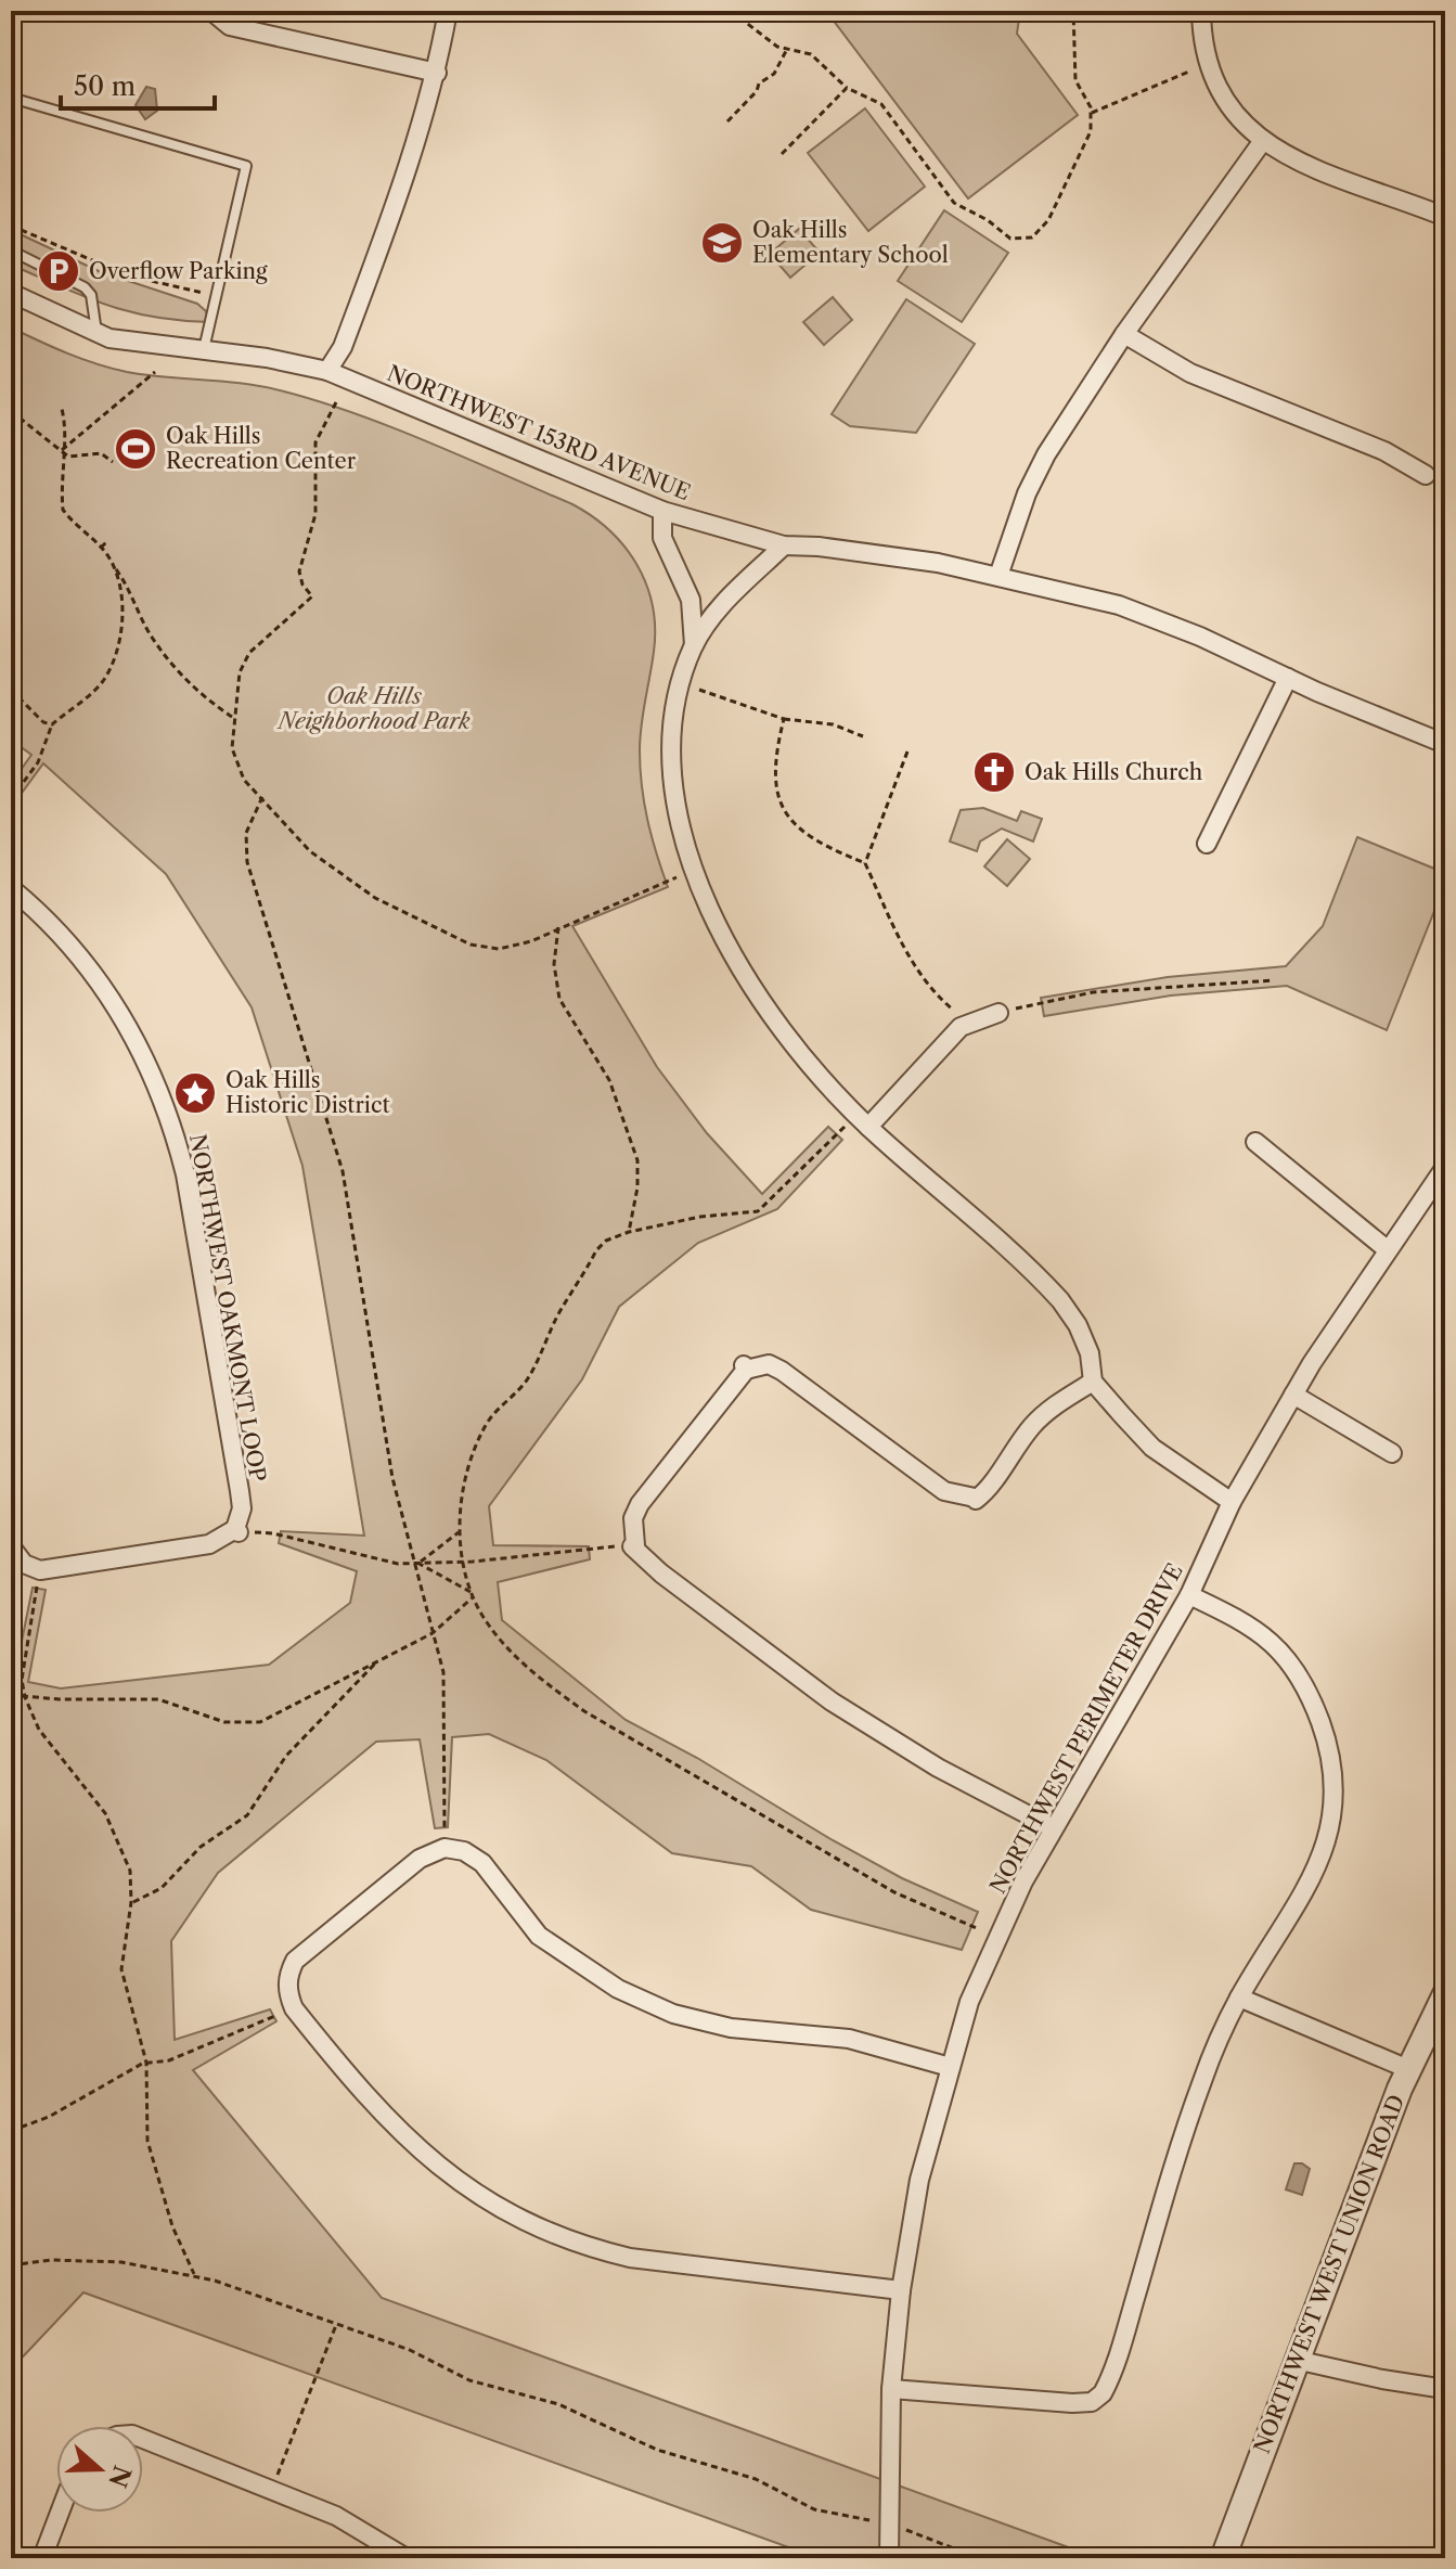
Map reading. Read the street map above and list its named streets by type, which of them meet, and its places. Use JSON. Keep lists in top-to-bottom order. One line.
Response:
{"streets":{"street":["NORTHWEST 153RD AVENUE","NORTHWEST OAKMONT LOOP","NORTHWEST PERIMETER DRIVE","NORTHWEST WEST UNION ROAD"]},"parks":["Oak Hills Neighborhood Park"],"places":{"school or university":["Oak Hills Elementary School"],"parking":["Overflow Parking"],"sports":["Oak Hills Recreation Center"],"church":["Oak Hills Church"],"place":["Oak Hills Historic District"]},"scale_bar":"50 m","north":"right"}
